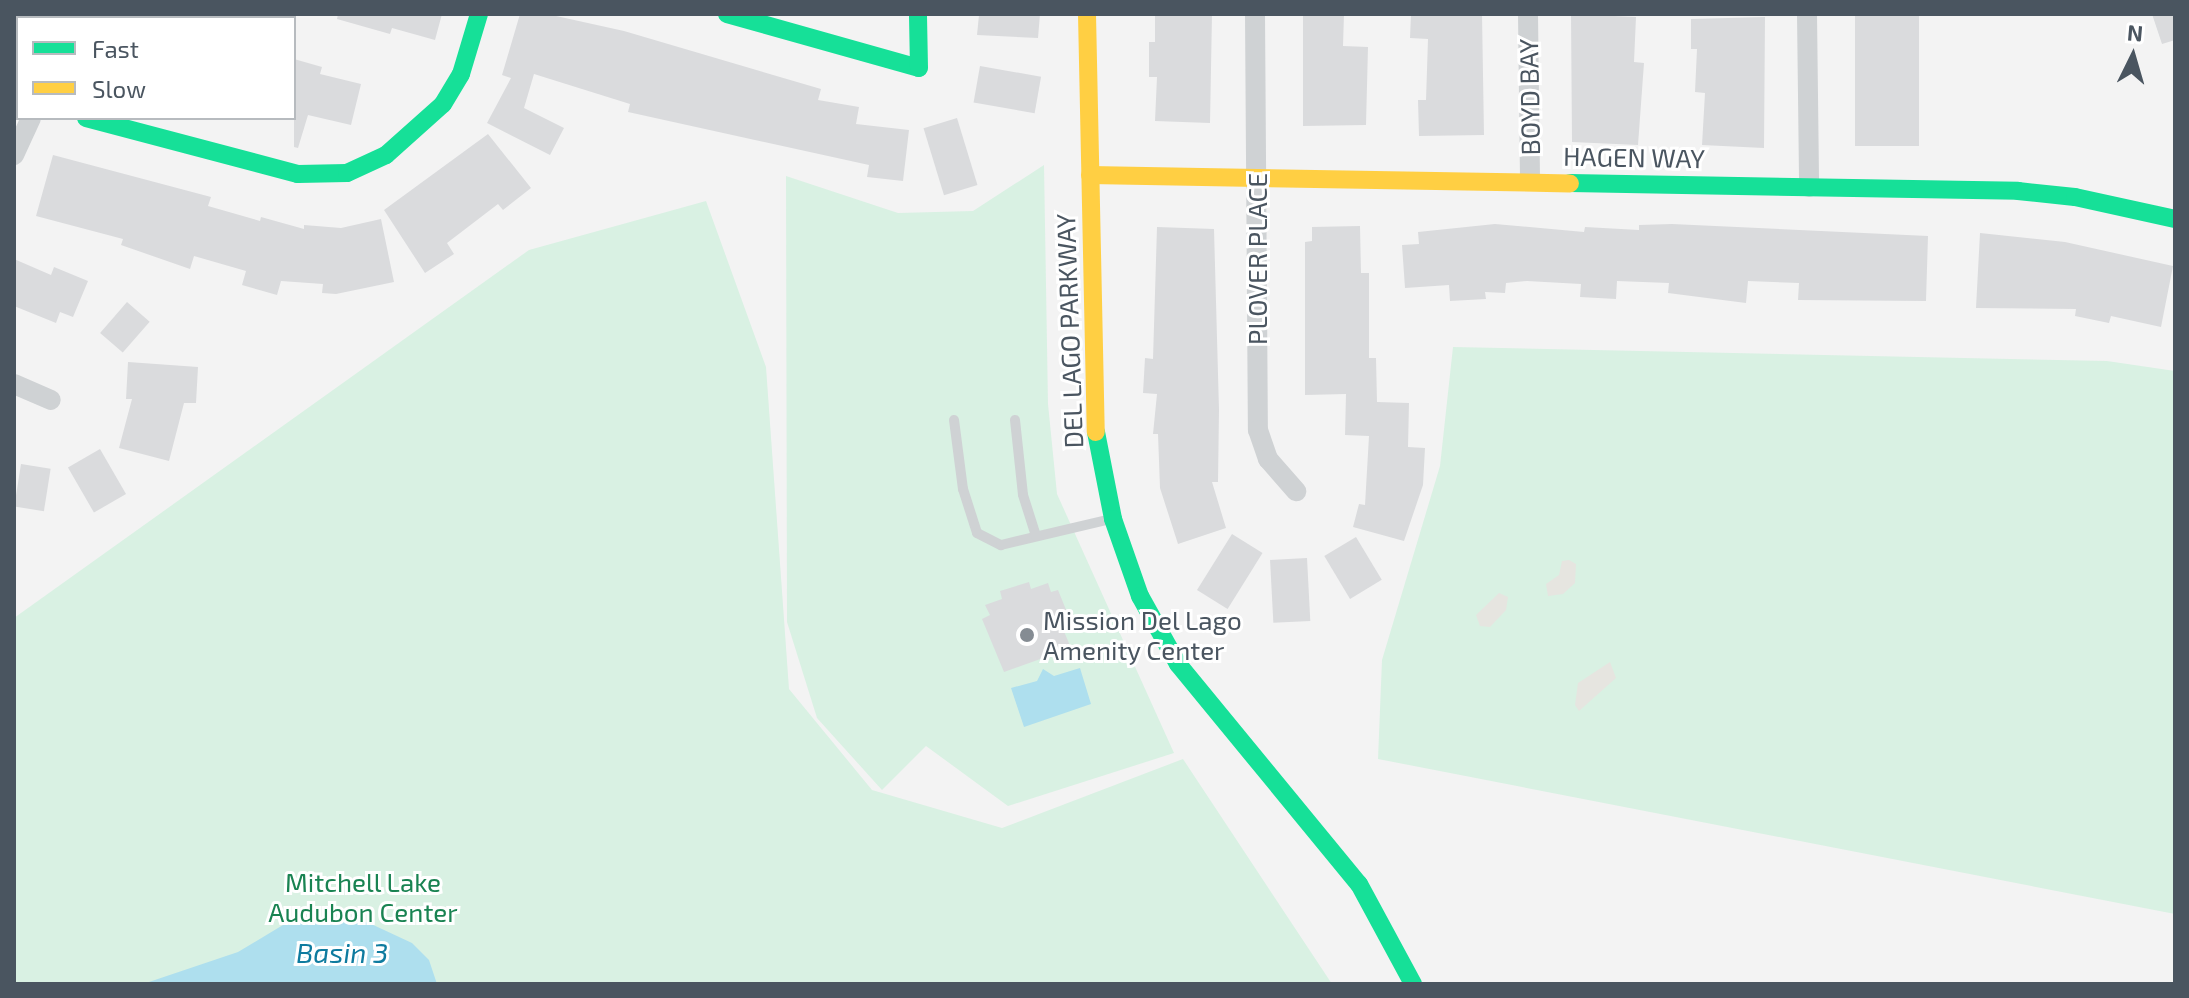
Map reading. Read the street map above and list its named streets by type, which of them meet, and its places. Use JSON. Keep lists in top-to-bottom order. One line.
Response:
{"streets":{"street":["BOYD BAY","HAGEN WAY","PLOVER PLACE","DEL LAGO PARKWAY"]},"crossings":[["BOYD BAY","HAGEN WAY"],["HAGEN WAY","PLOVER PLACE"],["HAGEN WAY","DEL LAGO PARKWAY"]],"water":["Basin 3"],"parks":["Mitchell Lake Audubon Center"],"places":["Mission Del Lago Amenity Center"],"legend":["Fast","Slow"],"north":"top"}
